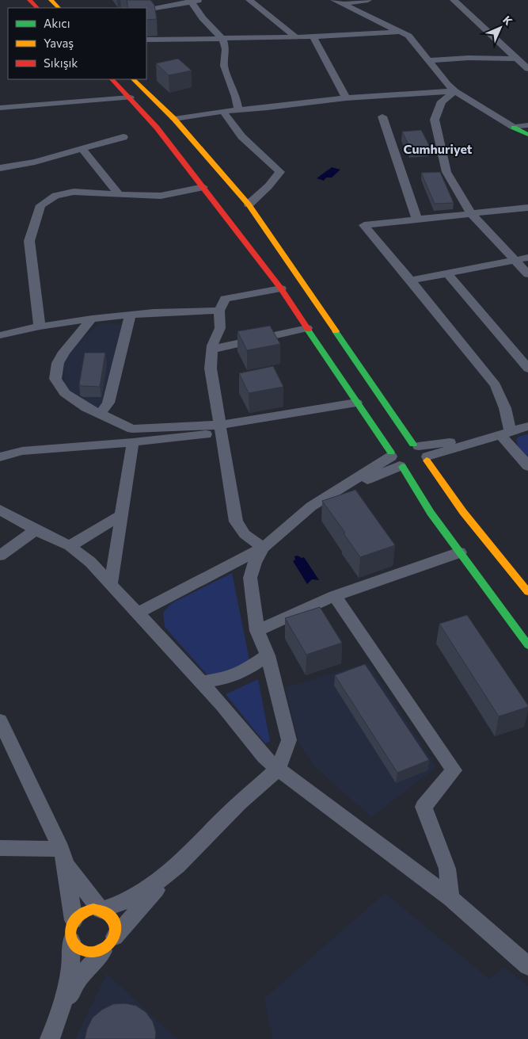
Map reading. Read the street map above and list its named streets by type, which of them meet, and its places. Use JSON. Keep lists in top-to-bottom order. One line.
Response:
{"districts":["Cumhuriyet"],"legend":["Akıcı","Yavaş","Sıkışık"],"north":"top right"}
